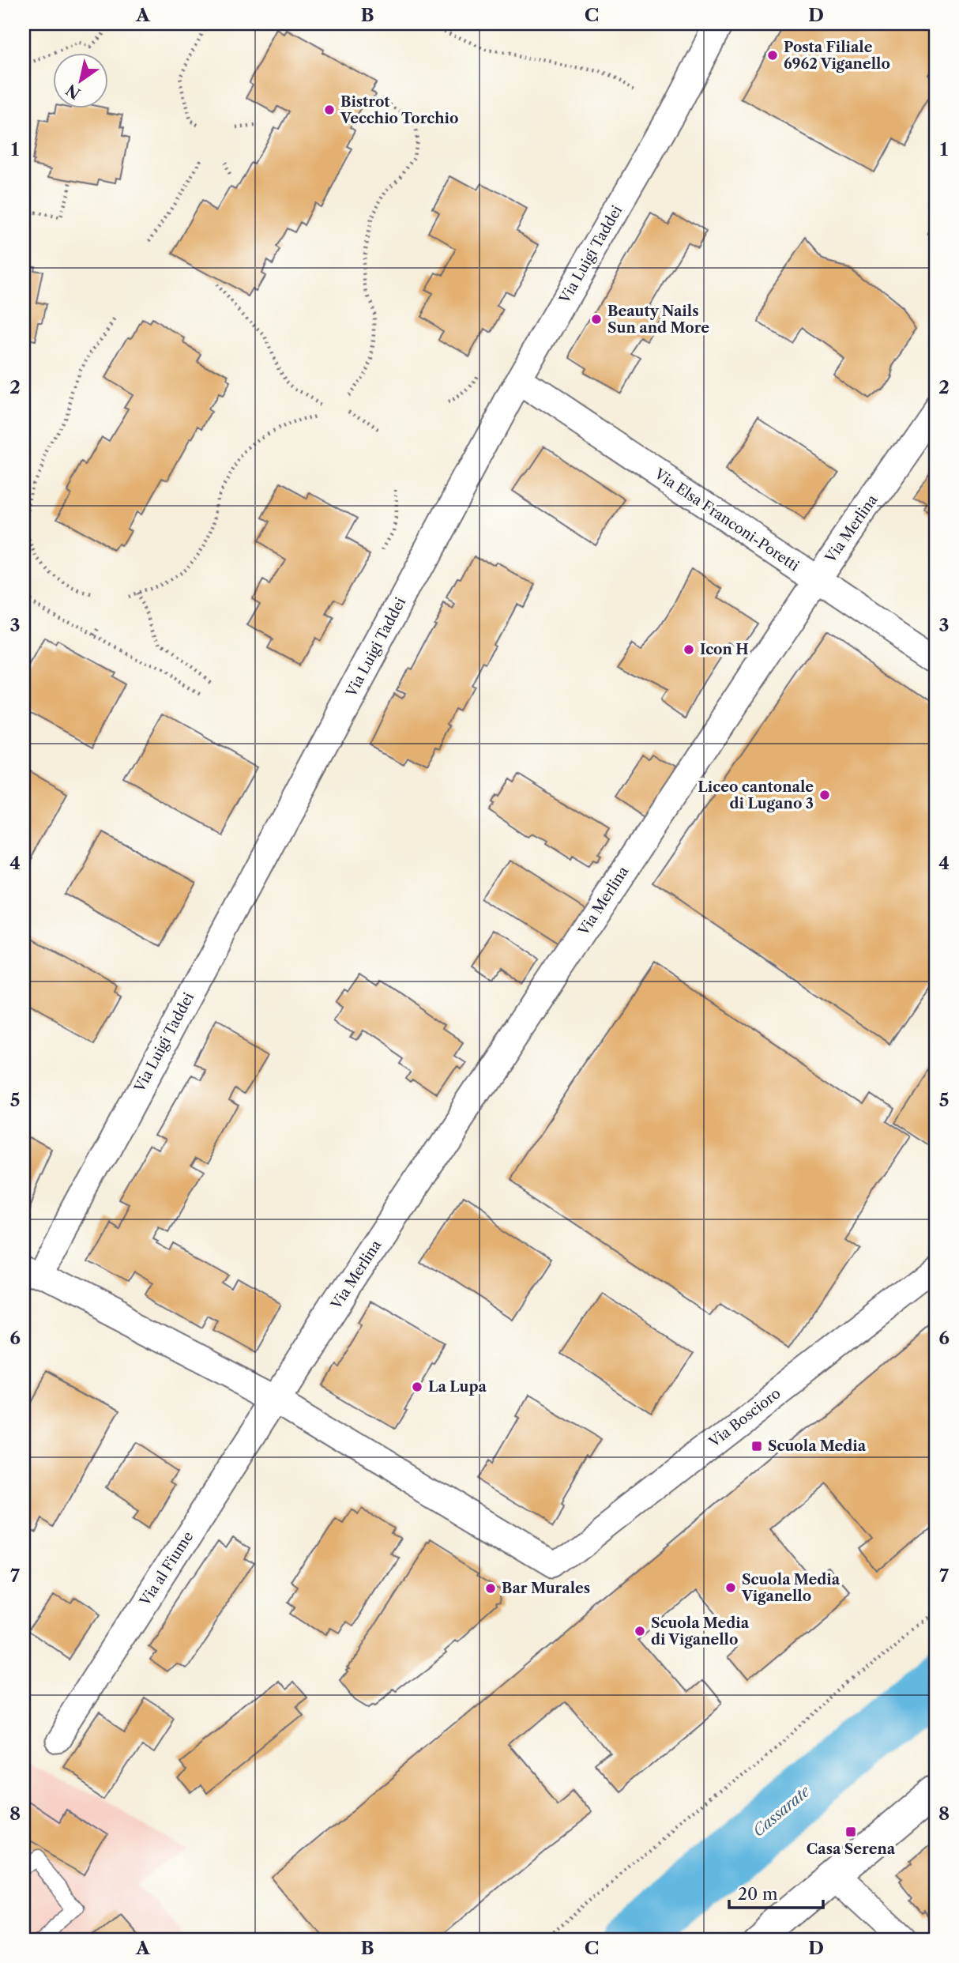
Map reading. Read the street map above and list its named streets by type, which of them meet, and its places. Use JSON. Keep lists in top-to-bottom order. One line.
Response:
{"streets":{"street":["Via Luigi Taddei","Via Elsa Franconi-Poretti","Via Merlina","Via Boscioro","Via al Fiume"]},"crossings":[["Via Luigi Taddei","Via Elsa Franconi-Poretti"],["Via Elsa Franconi-Poretti","Via Merlina"],["Via Merlina","Via Boscioro"],["Via Merlina","Via al Fiume"],["Via Boscioro","Via al Fiume"]],"water":["Cassarate"],"places":{"other":["Posta Filiale 6962 Viganello","Bistrot Vecchio Torchio","Beauty Nails Sun and More","Icon H","Liceo cantonale di Lugano 3","La Lupa","Scuola Media Viganello","Bar Murales","Scuola Media di Viganello"],"transit":["Scuola Media","Casa Serena"]},"scale_bar":"20 m","north":"bottom left","grid":{"columns":["A","B","C","D"],"rows":["1","2","3","4","5","6","7","8"]}}
